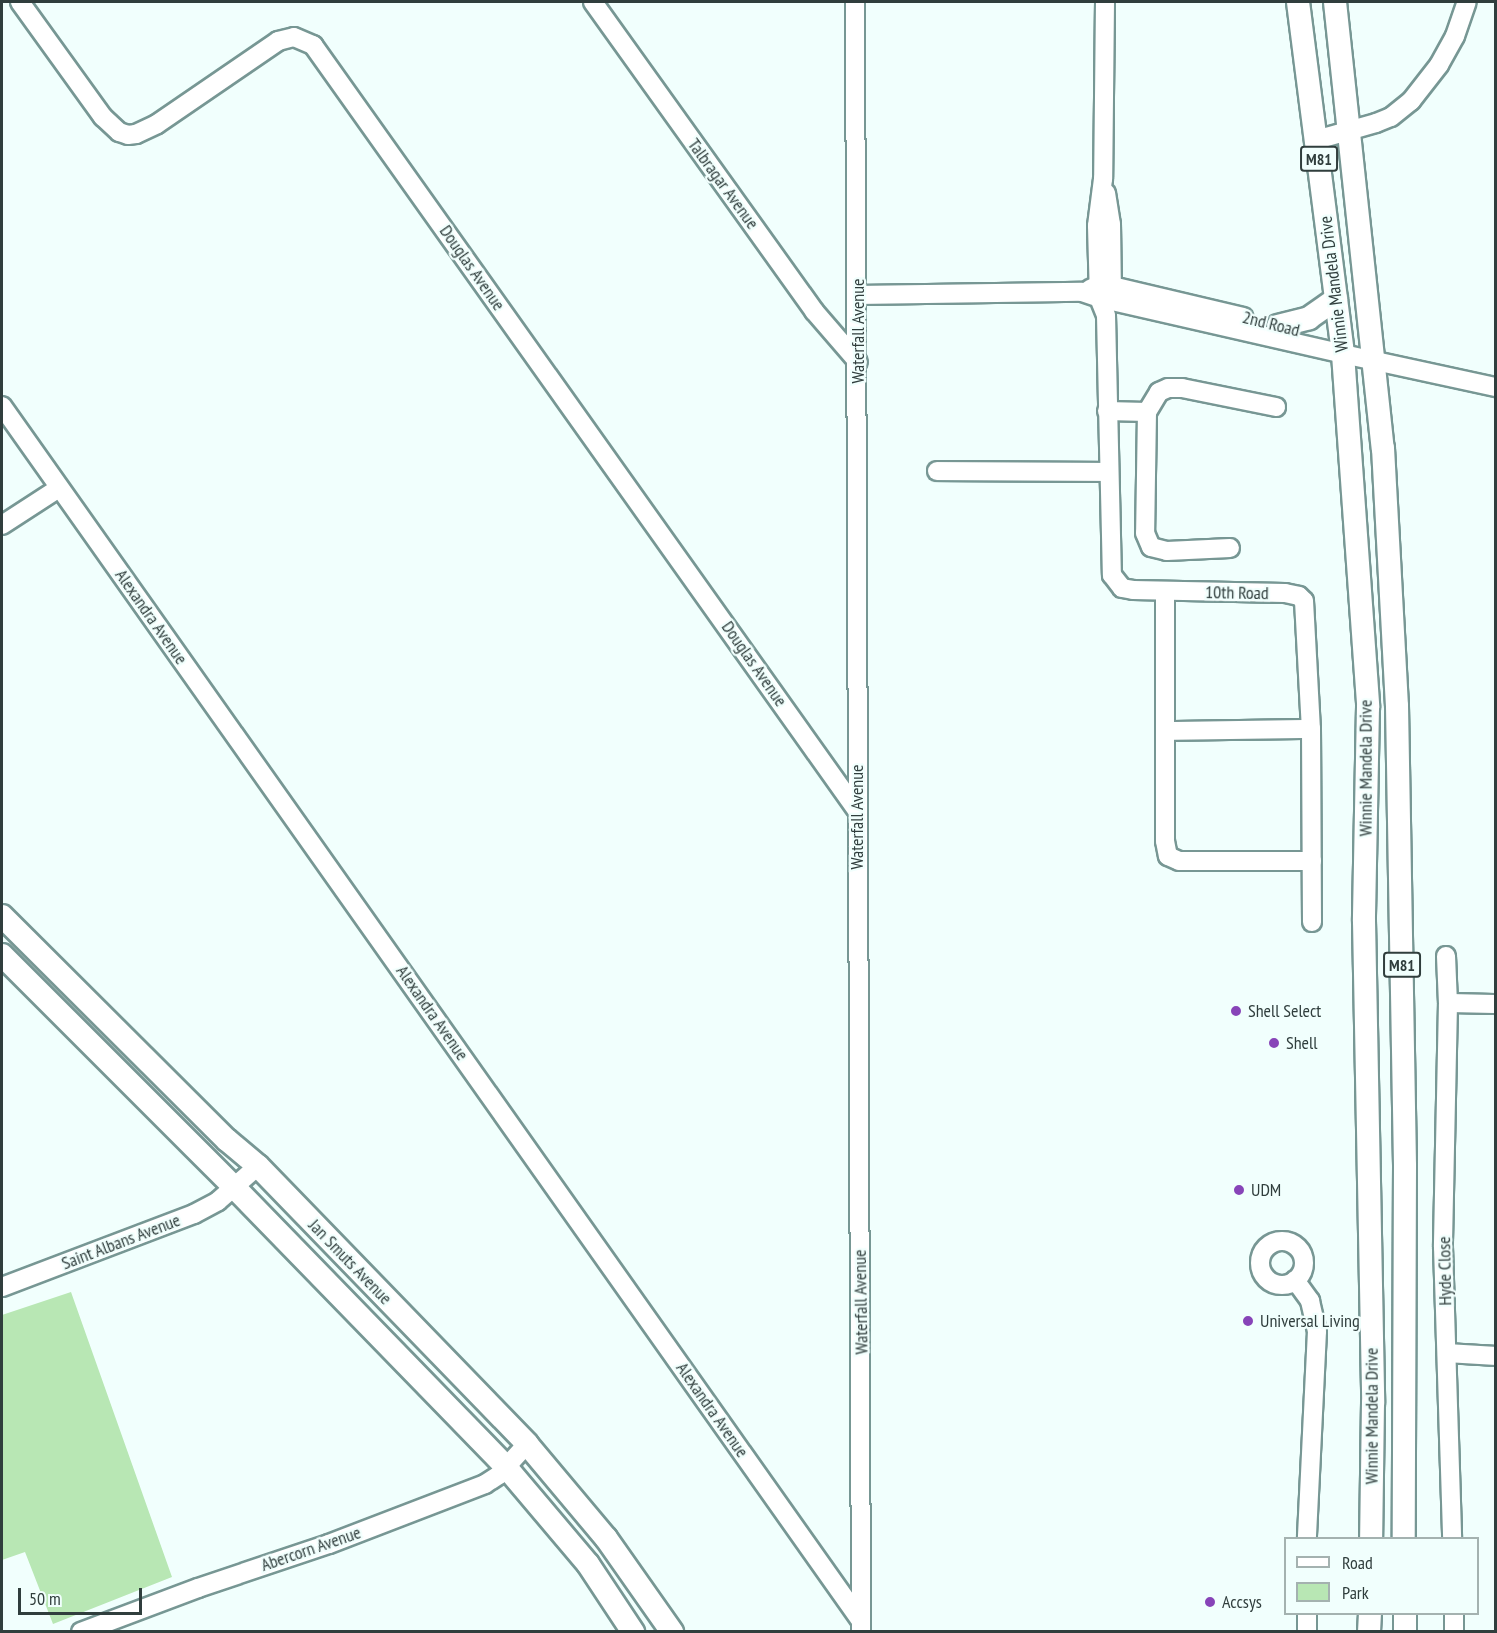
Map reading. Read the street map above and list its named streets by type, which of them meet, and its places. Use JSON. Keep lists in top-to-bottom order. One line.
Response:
{"streets":{"main road":["M81","Winnie Mandela Drive","Jan Smuts Avenue"],"street":["Talbragar Avenue","Douglas Avenue","2nd Road","Waterfall Avenue","10th Road","Alexandra Avenue","Saint Albans Avenue","Hyde Close","Abercorn Avenue"]},"crossings":[["Talbragar Avenue","Waterfall Avenue"],["Douglas Avenue","Waterfall Avenue"],["Winnie Mandela Drive","2nd Road"],["2nd Road","Waterfall Avenue"],["2nd Road","10th Road"],["Waterfall Avenue","Alexandra Avenue"],["Saint Albans Avenue","Jan Smuts Avenue"],["Jan Smuts Avenue","Abercorn Avenue"]],"places":["Shell Select","Shell","UDM","Universal Living","Accsys"],"legend":["Road","Park"],"scale_bar":"50 m"}
